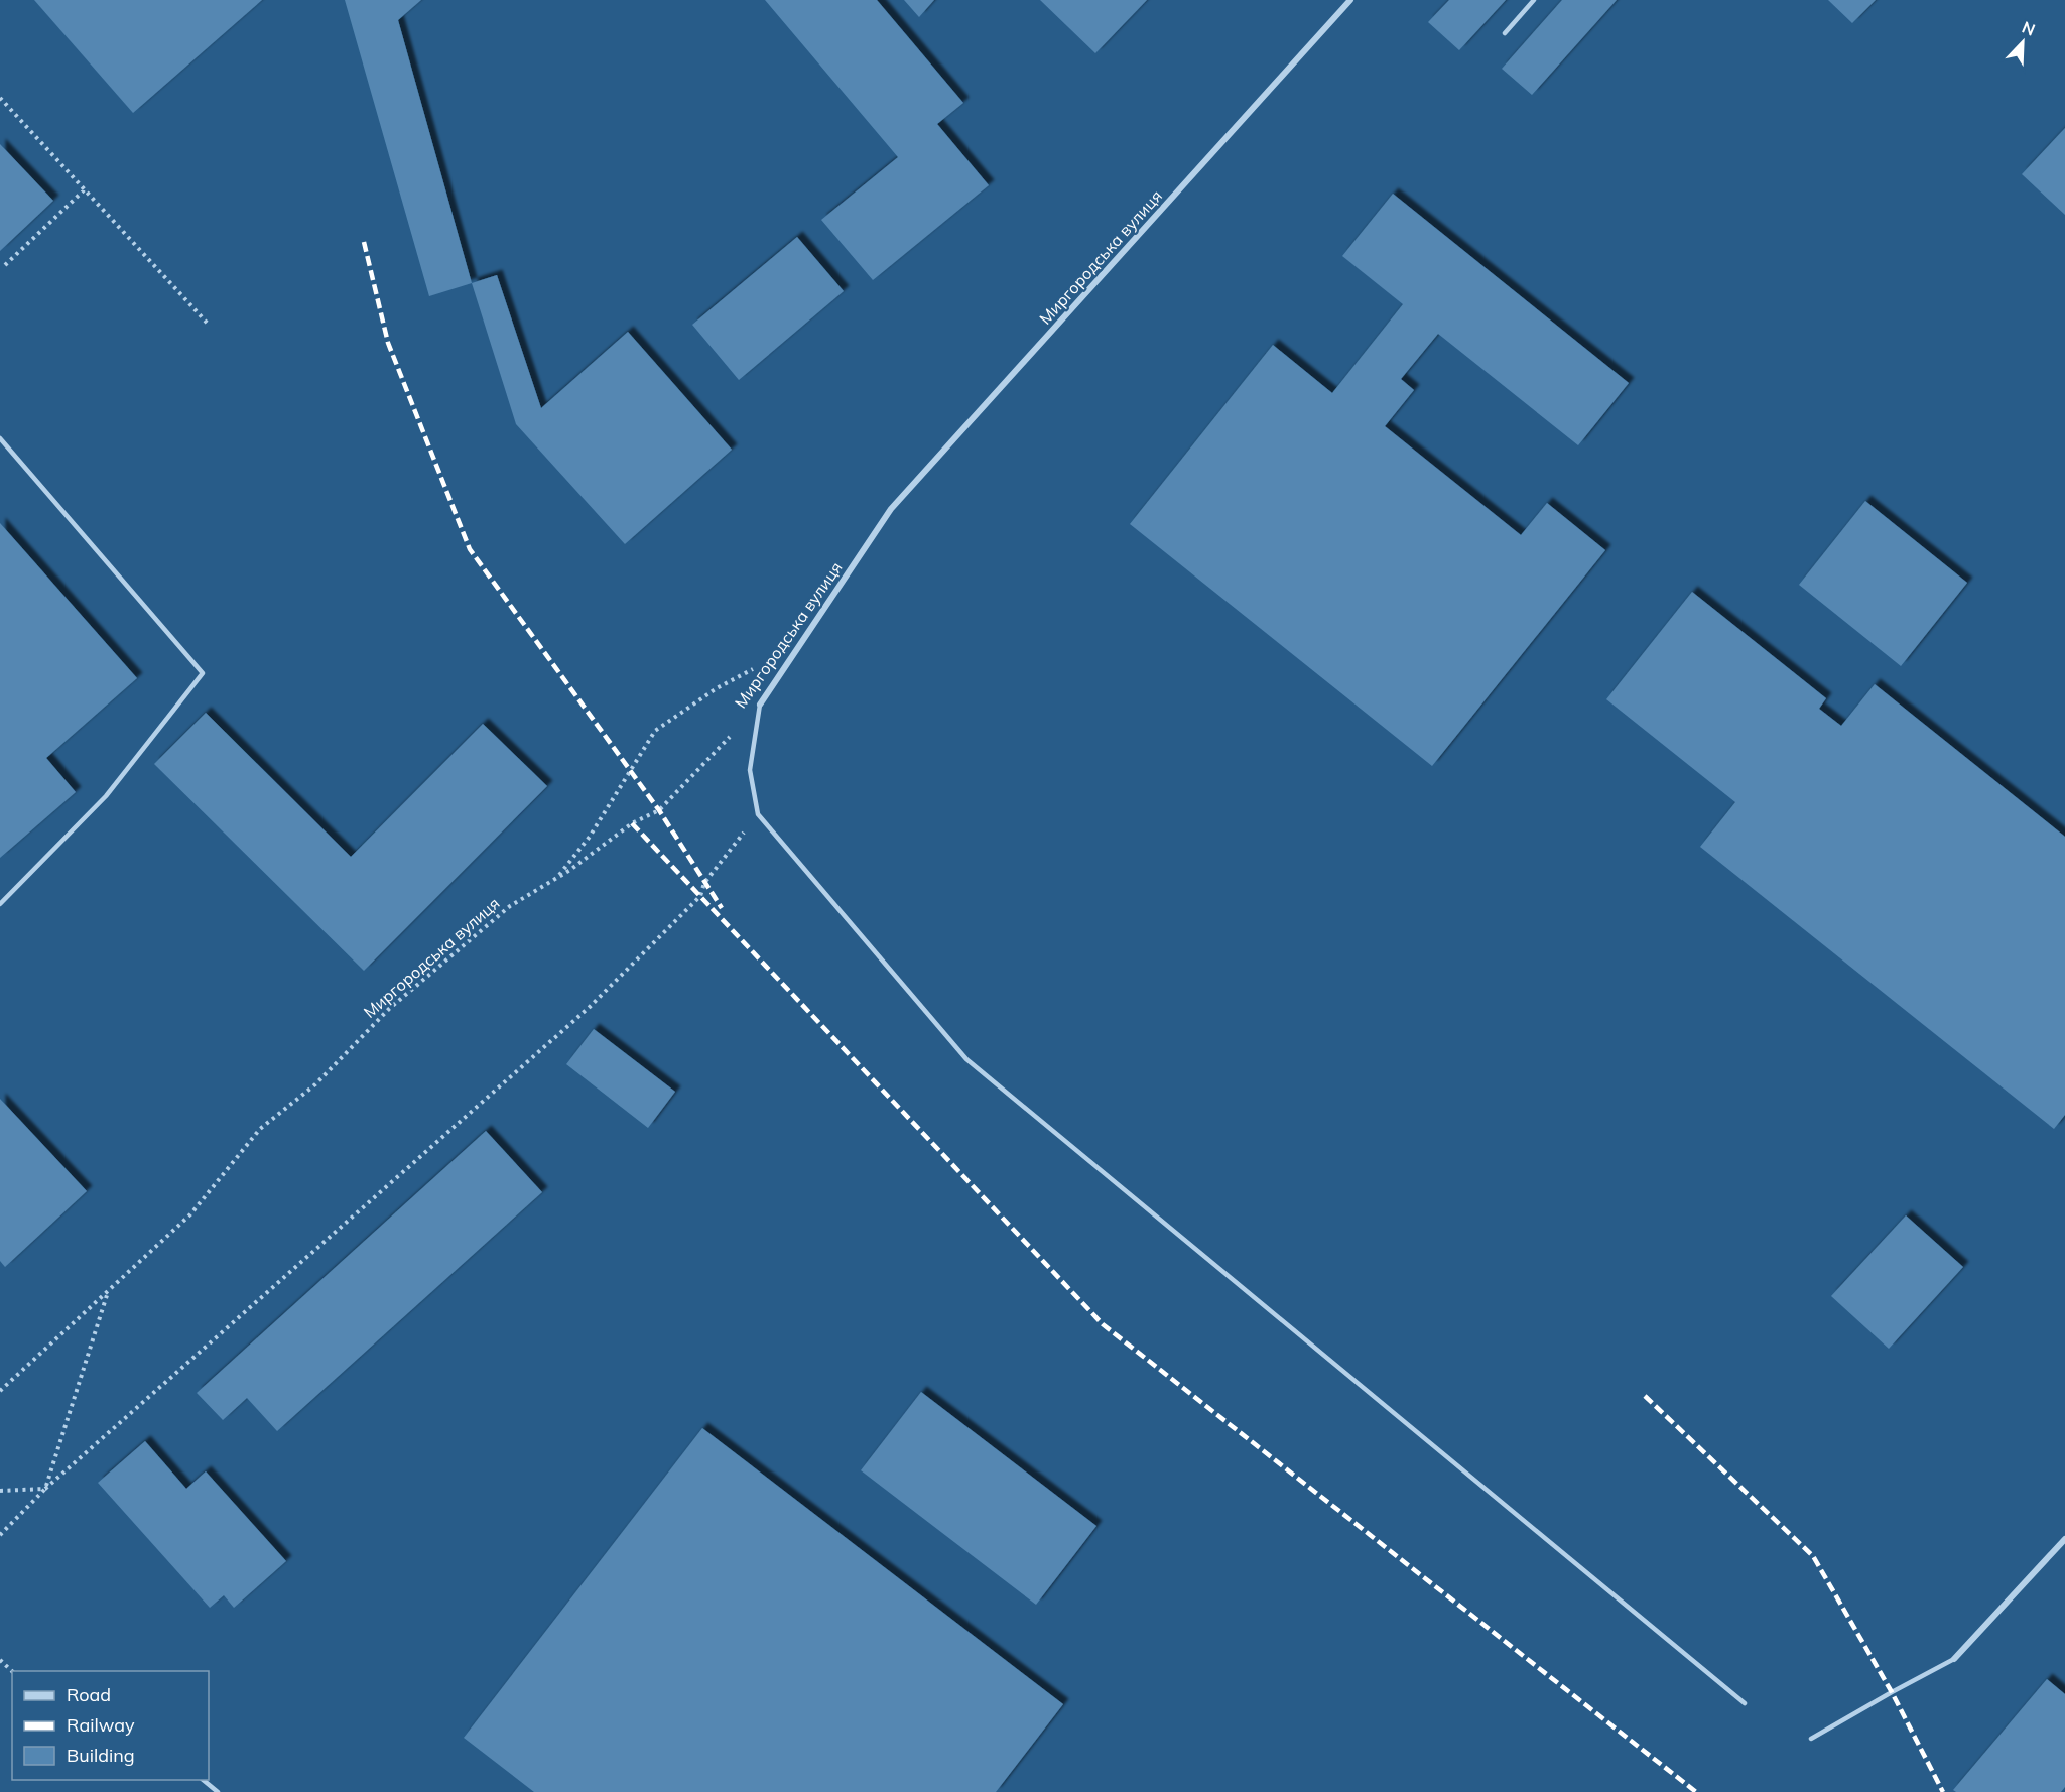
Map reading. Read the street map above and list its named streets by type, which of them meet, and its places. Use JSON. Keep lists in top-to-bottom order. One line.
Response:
{"streets":{"street":["Миргородська вулиця"]},"legend":["Road","Railway","Building"],"north":"top right"}
